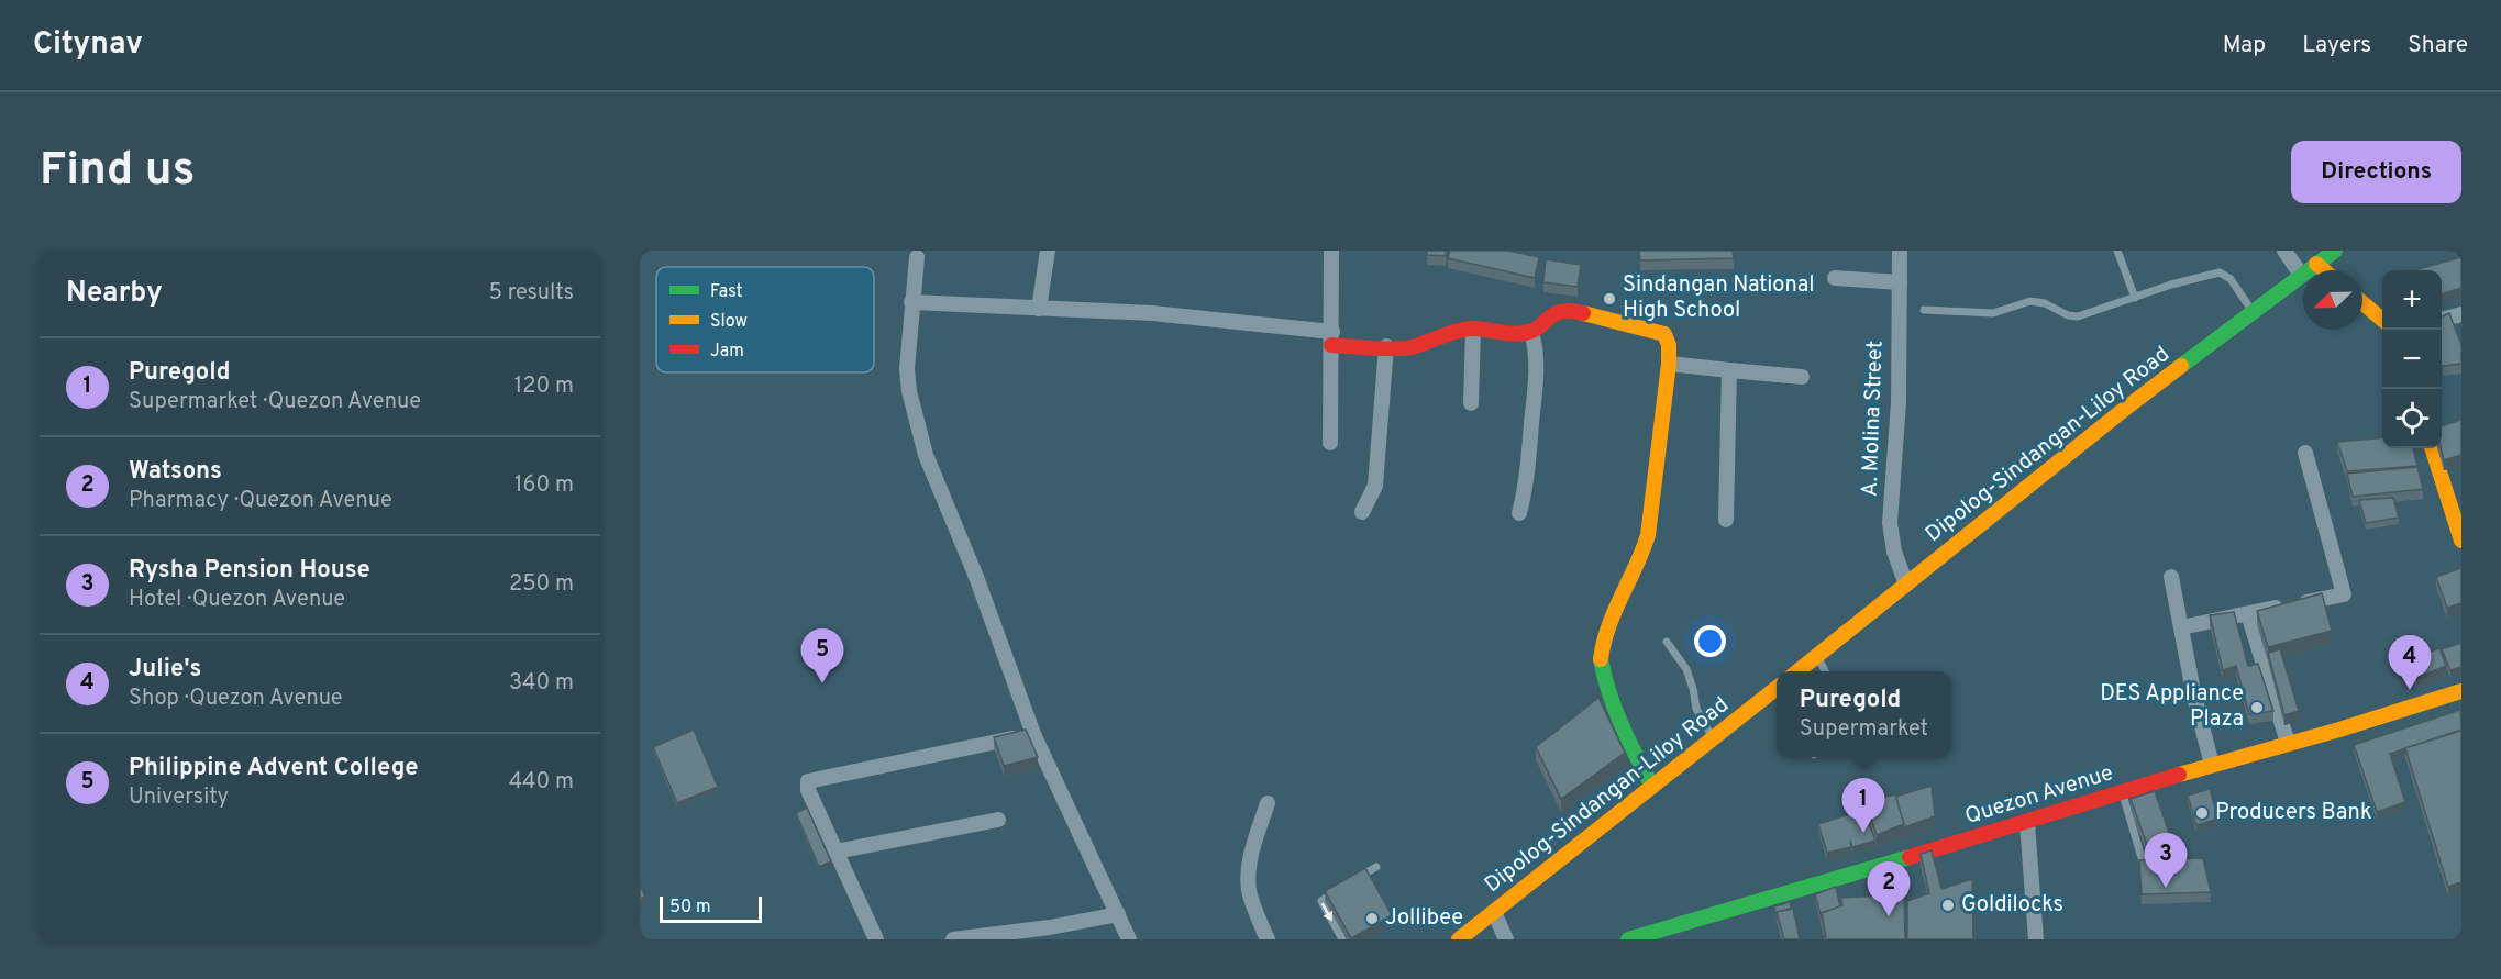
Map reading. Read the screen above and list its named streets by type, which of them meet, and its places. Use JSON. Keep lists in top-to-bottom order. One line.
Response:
{"streets":{"main road":["Dipolog-Sindangan-Liloy Road","Quezon Avenue"],"street":["A. Molina Street"]},"crossings":[["A. Molina Street","Dipolog-Sindangan-Liloy Road"]],"places":["Sindangan National High School","DES Appliance Plaza","Producers Bank","Goldilocks","Jollibee"],"legend":["Fast","Slow","Jam"],"scale_bar":"50 m","north":"bottom left","page":{"header":"Citynav","nav":["Map","Layers","Share"],"buttons":"Directions","title":"Find us","heading":["Nearby","5 results"],"map_buttons":["+","−"],"list":[{"mark":"1","name":"Puregold","note":"Supermarket · Quezon Avenue","value":"120 m"},{"mark":"2","name":"Watsons","note":"Pharmacy · Quezon Avenue","value":"160 m"},{"mark":"3","name":"Rysha Pension House","note":"Hotel · Quezon Avenue","value":"250 m"},{"mark":"4","name":"Julie's","note":"Shop · Quezon Avenue","value":"340 m"},{"mark":"5","name":"Philippine Advent College","note":"University","value":"440 m"}],"pins":["5","4","1","3","2"],"popup":["Puregold","Supermarket"],"scale":"50 m"}}
